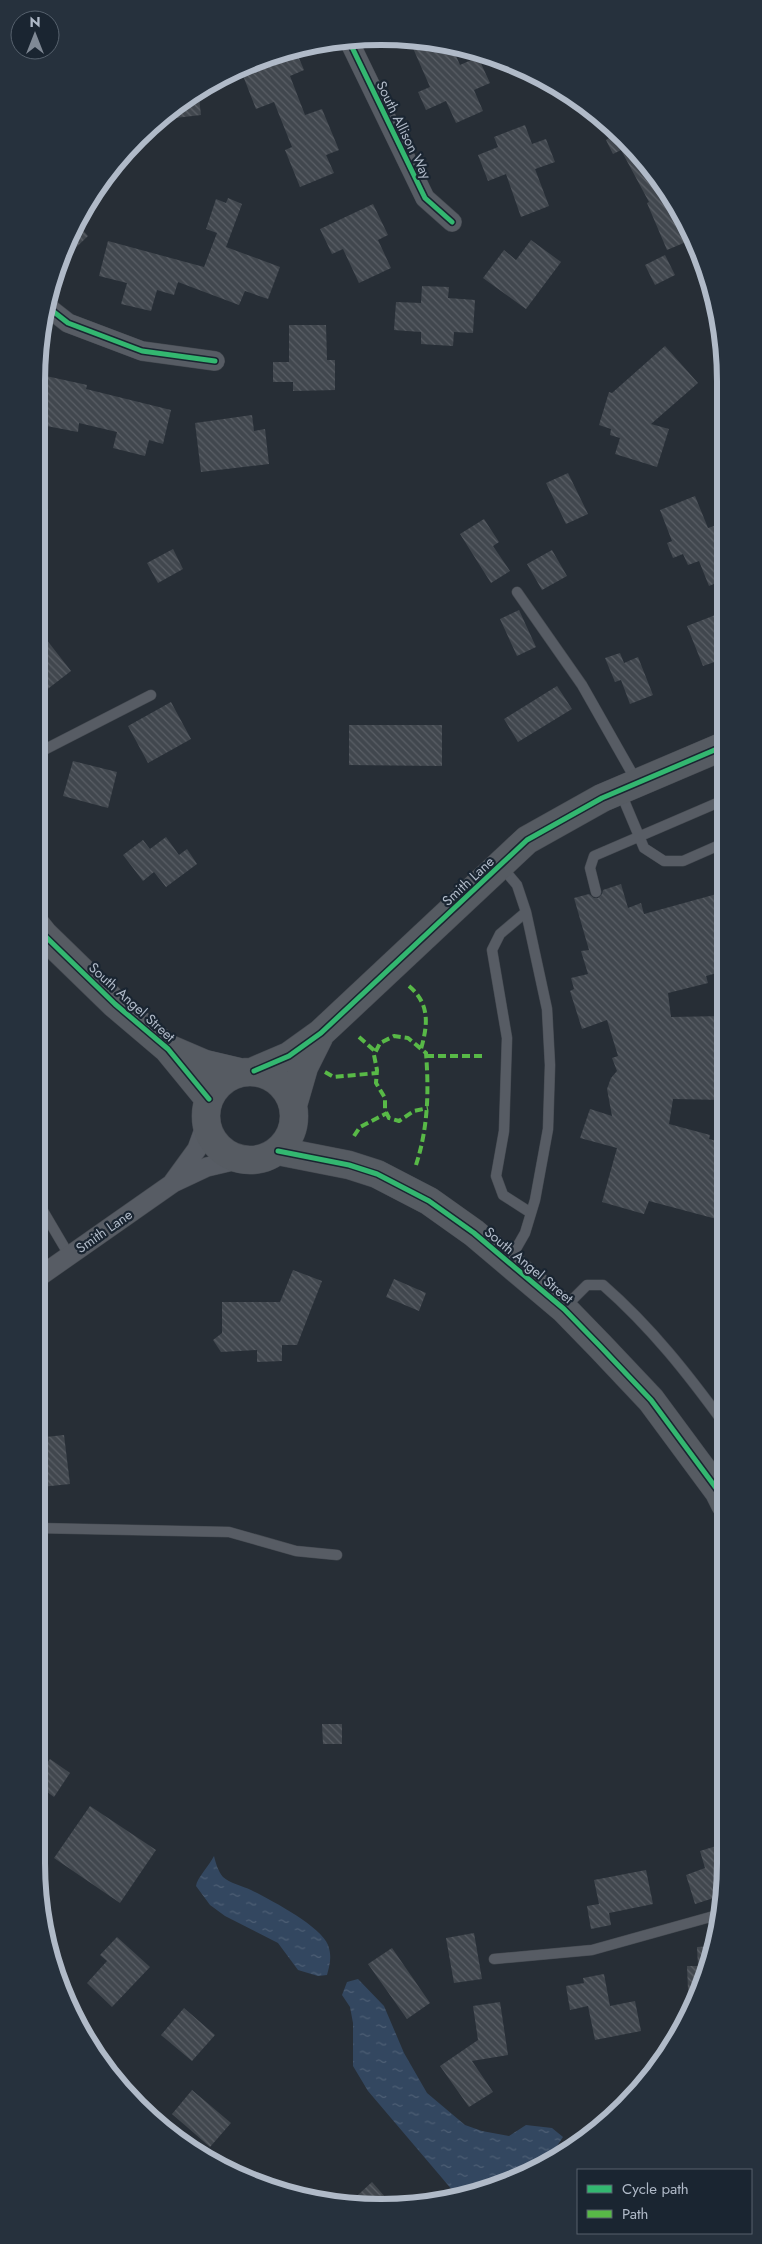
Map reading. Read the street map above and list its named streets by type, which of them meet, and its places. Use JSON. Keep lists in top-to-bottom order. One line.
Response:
{"streets":{"street":["South Allison Way","Smith Lane","South Angel Street"]},"crossings":[["Smith Lane","South Angel Street"]],"legend":["Cycle path","Path"],"north":"top"}
